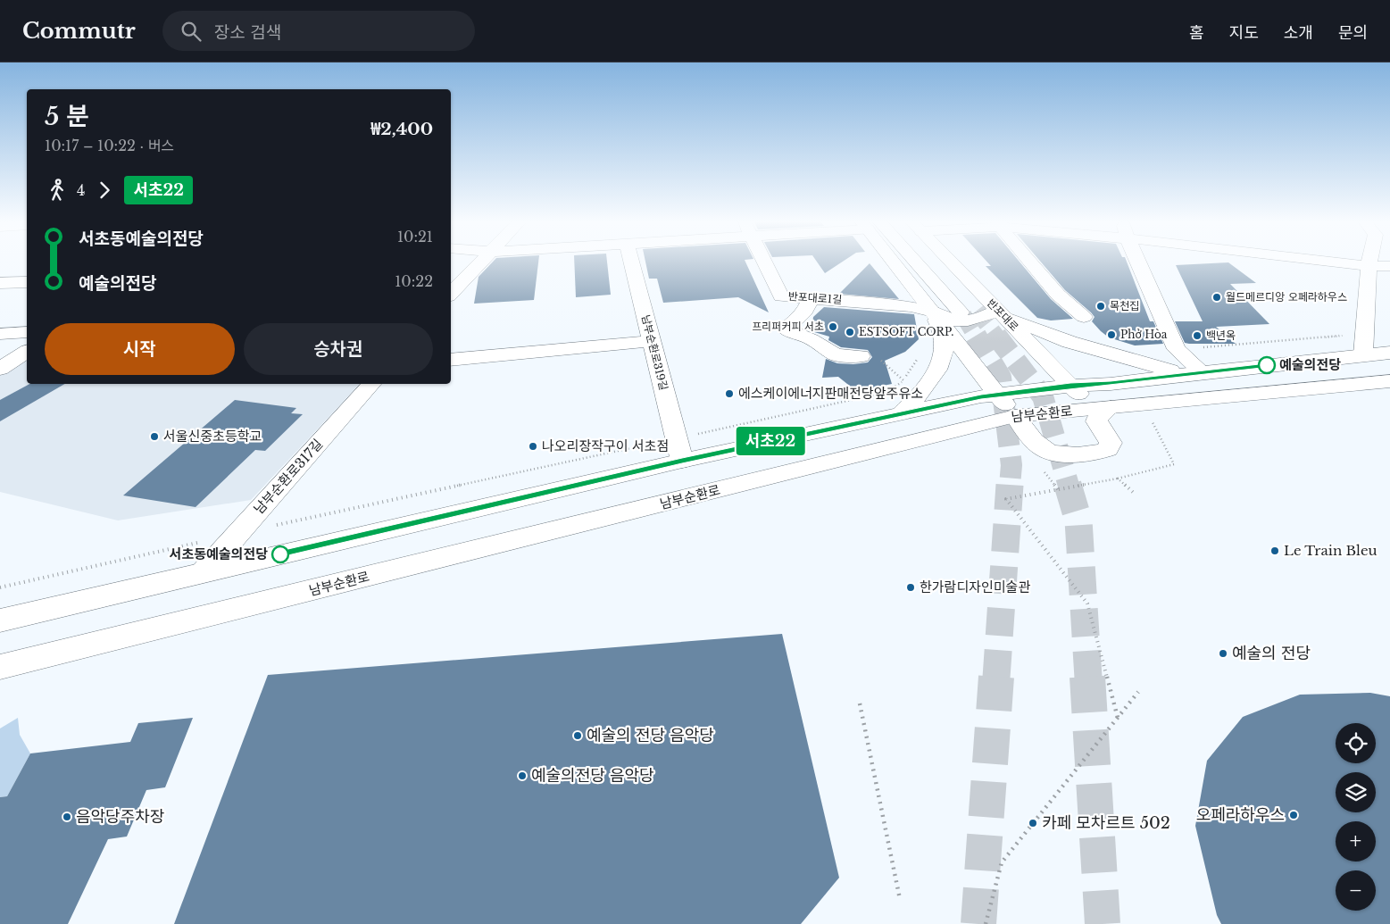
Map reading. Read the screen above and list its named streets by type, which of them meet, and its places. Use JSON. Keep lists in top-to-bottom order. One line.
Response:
{"streets":{"main road":["반포대로1길","반포대로","남부순환로319길","남부순환로","남부순환로317길"]},"crossings":[["반포대로","남부순환로"],["남부순환로319길","남부순환로"],["남부순환로","남부순환로317길"]],"places":["월드메르디앙 오페라하우스","목천집","프리퍼커피 서초","ESTSOFT CORP.","Phở Hòa","백년옥","예술의전당","에스케이에너지판매전당앞주유소","서울신중초등학교","나오리장작구이 서초점","Le Train Bleu","서초동예술의전당","한가람디자인미술관","예술의 전당","예술의 전당 음악당","예술의전당 음악당","오페라하우스","음악당주차장","카페 모차르트 502"],"lines":["bus line 서초22"],"page":{"header":"Commutr","search":"장소 검색","nav":["홈","지도","소개","문의"],"on_map":"서초22","heading":["5 분","10:17 – 10:22 · 버스","₩2,400"],"legs":["4","서초22"],"list":[{"name":"서초동예술의전당","value":"10:21"},{"name":"예술의전당","value":"10:22"}],"buttons":["시작","승차권"],"map_buttons":["+","−"]}}
